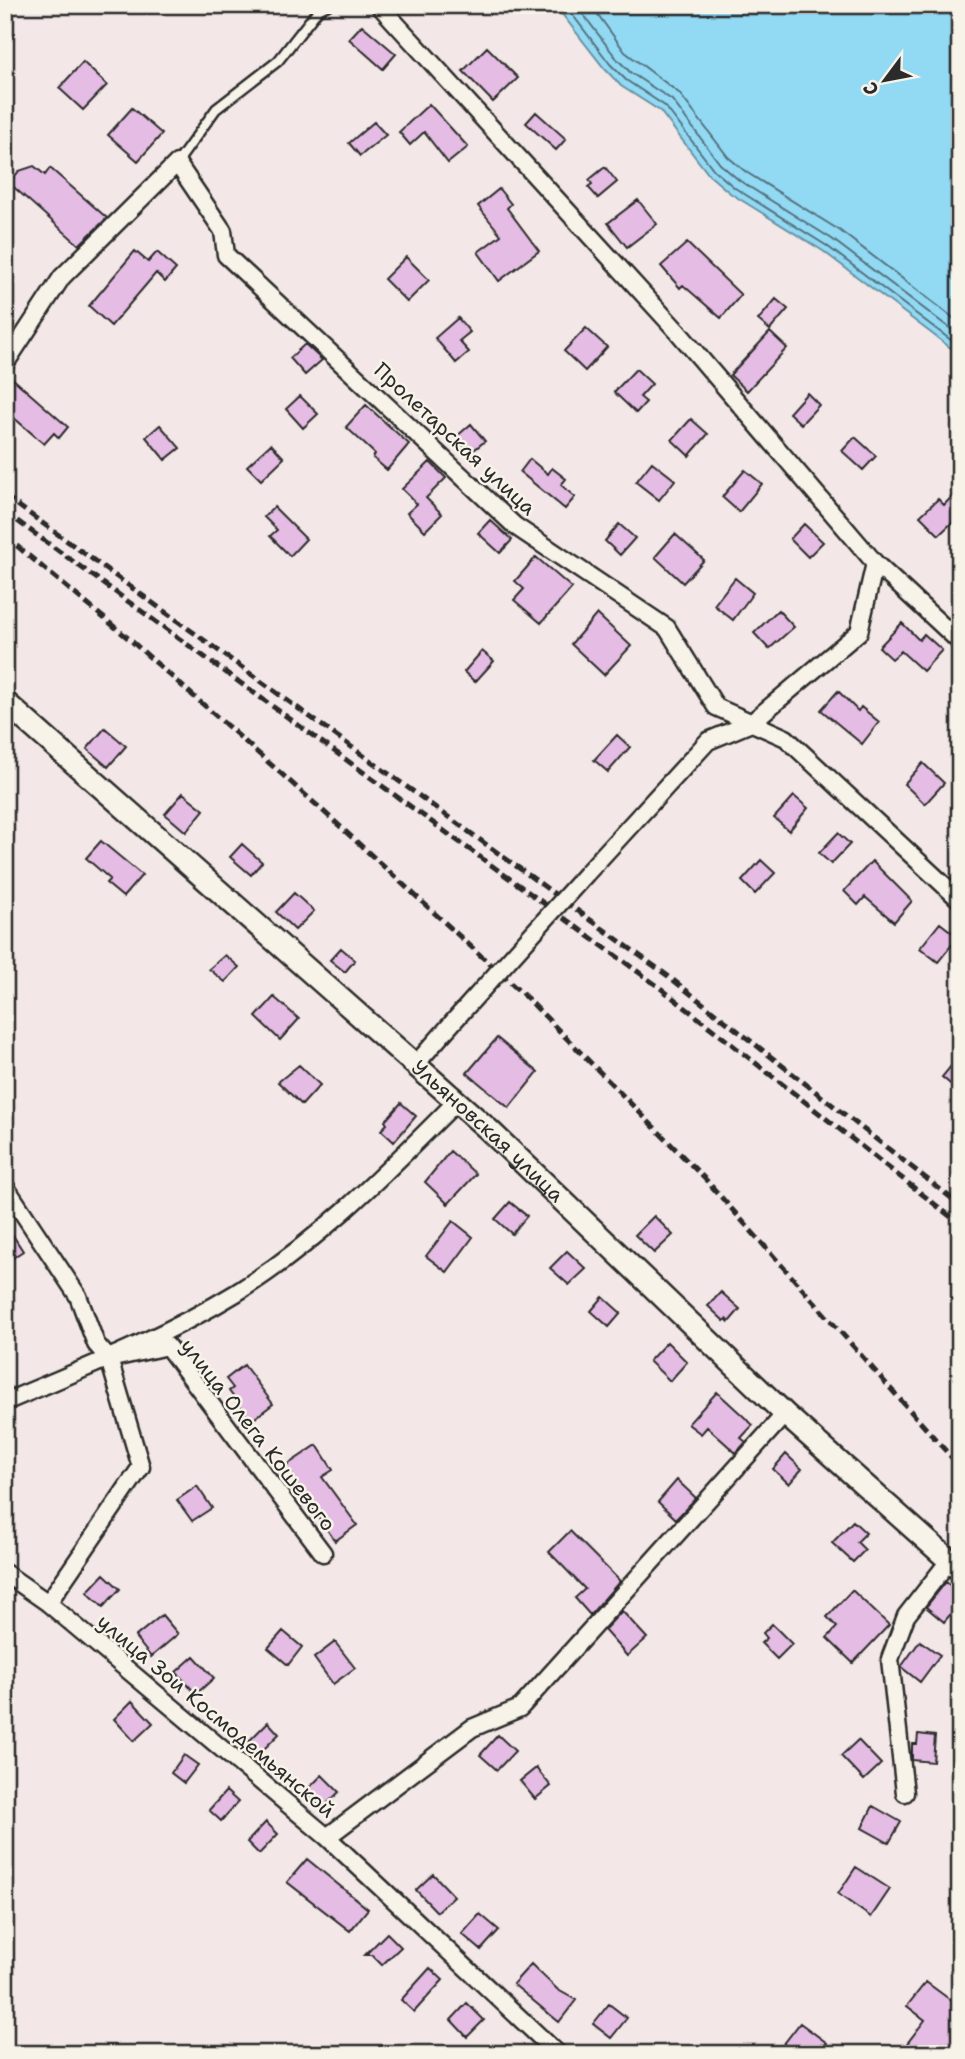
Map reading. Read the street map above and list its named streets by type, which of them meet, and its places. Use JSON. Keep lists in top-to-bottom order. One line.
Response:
{"streets":{"main road":["Ульяновская улица"],"street":["Пролетарская улица","улица Олега Кошевого","улица Зои Космодемьянской"]},"north":"bottom left"}
